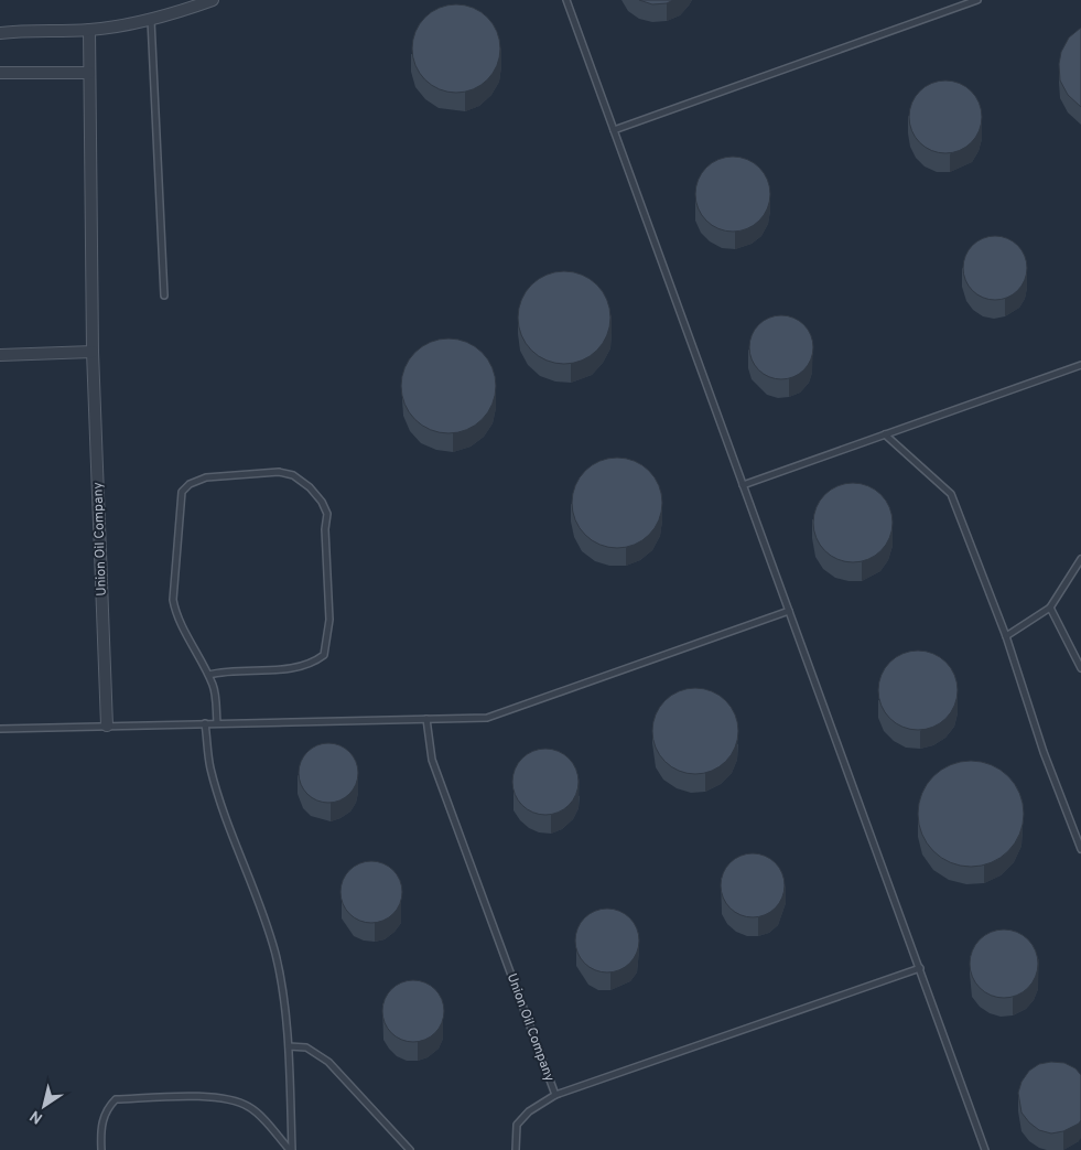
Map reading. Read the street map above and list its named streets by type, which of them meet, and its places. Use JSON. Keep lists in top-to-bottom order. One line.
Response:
{"streets":{"street":["Union Oil Company"]},"north":"bottom left"}
